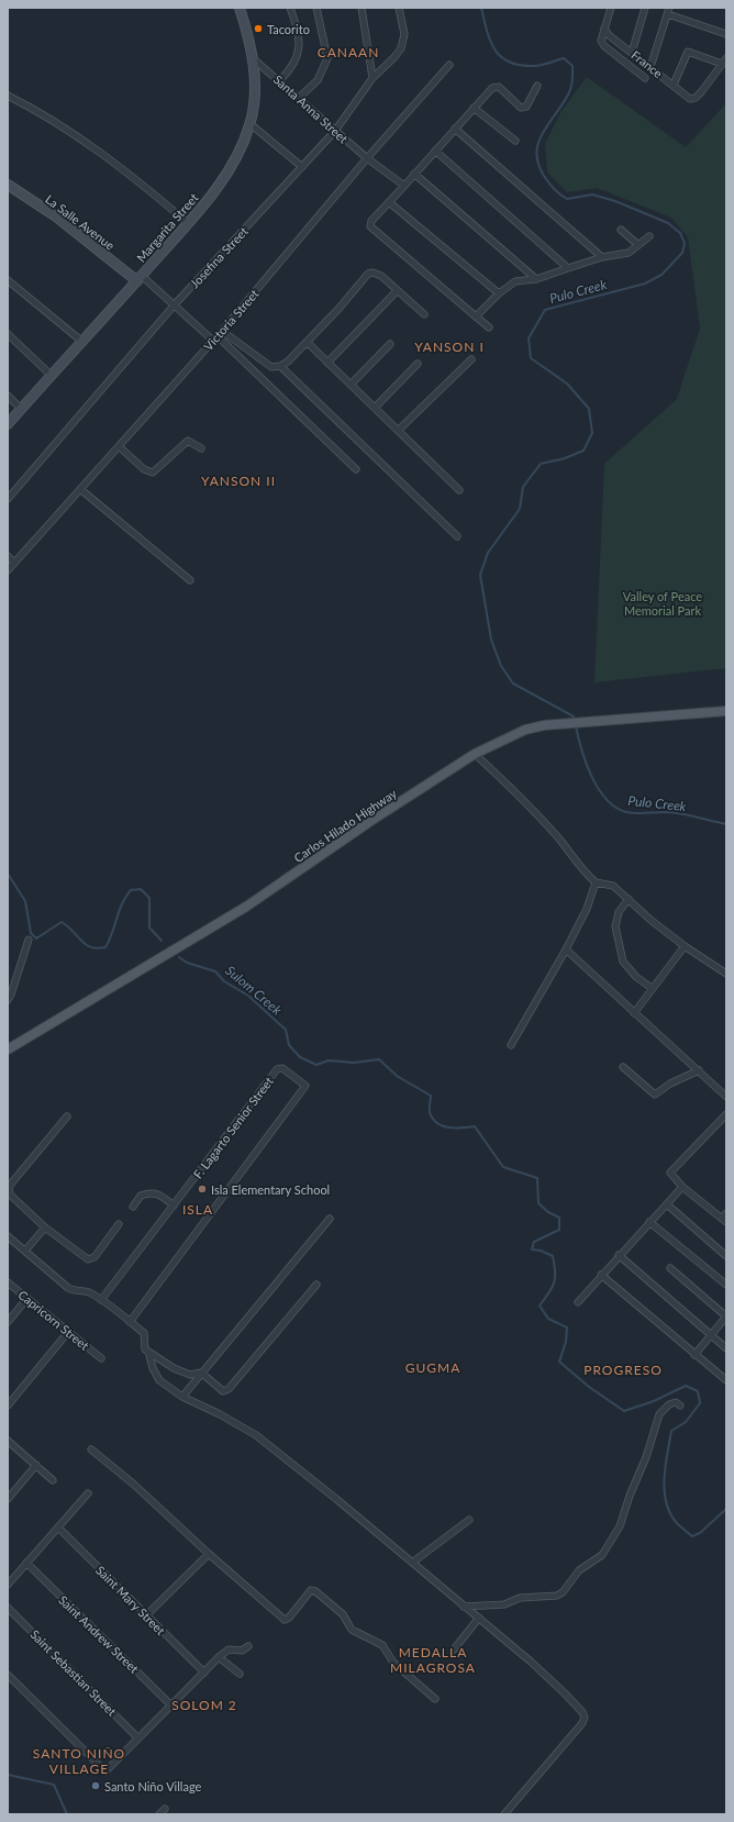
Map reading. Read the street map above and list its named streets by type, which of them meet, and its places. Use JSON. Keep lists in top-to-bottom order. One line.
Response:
{"streets":{"main road":["Carlos Hilado Highway"],"street":["France","Santa Anna Street","La Salle Avenue","Margarita Street","Josefina Street","Victoria Street","F. Lagarto Senior Street","Capricorn Street","Saint Mary Street","Saint Andrew Street","Saint Sebastian Street"]},"crossings":[["Santa Anna Street","Margarita Street"],["Santa Anna Street","Josefina Street"],["Santa Anna Street","Victoria Street"],["La Salle Avenue","Margarita Street"]],"districts":["CANAAN","YANSON I","YANSON II","ISLA","GUGMA","PROGRESO","MEDALLA MILAGROSA","SOLOM 2","SANTO NIÑO VILLAGE"],"water":["Pulo Creek","Sulom Creek"],"parks":["Valley of Peace Memorial Park"],"places":["Tacorito","Isla Elementary School","Santo Niño Village"]}
